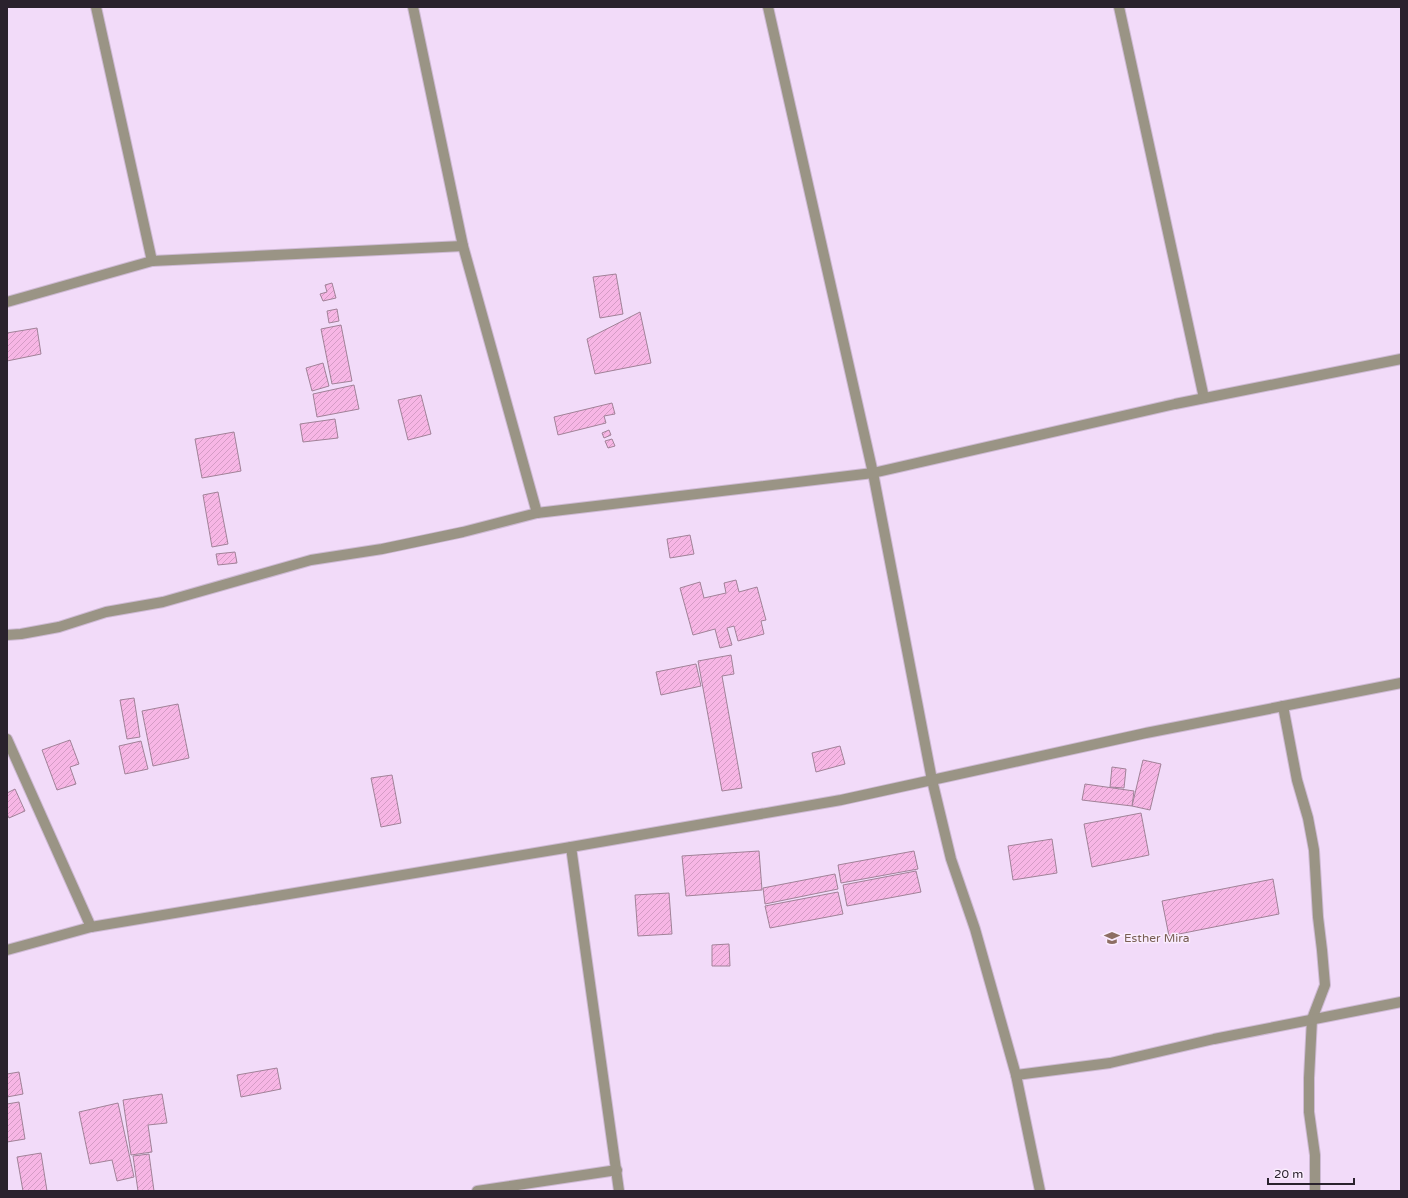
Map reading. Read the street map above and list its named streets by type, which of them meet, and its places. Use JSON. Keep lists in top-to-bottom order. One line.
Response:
{"places":{"school or university":["Esther Mira"]},"scale_bar":"20 m"}
